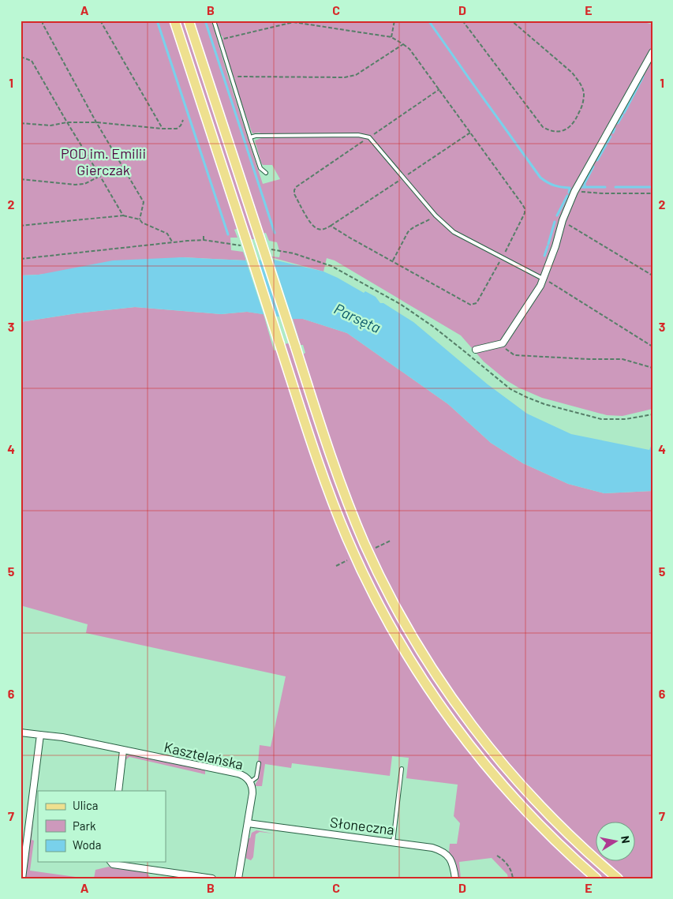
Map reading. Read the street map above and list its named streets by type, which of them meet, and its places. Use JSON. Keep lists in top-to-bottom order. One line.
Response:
{"streets":{"street":["Kasztelańska","Słoneczna"]},"crossings":[["Kasztelańska","Słoneczna"]],"water":["Parsęta"],"parks":["POD im. Emilii Gierczak"],"legend":["Ulica","Park","Woda"],"north":"right","grid":{"columns":["A","B","C","D","E"],"rows":["1","2","3","4","5","6","7"]}}
